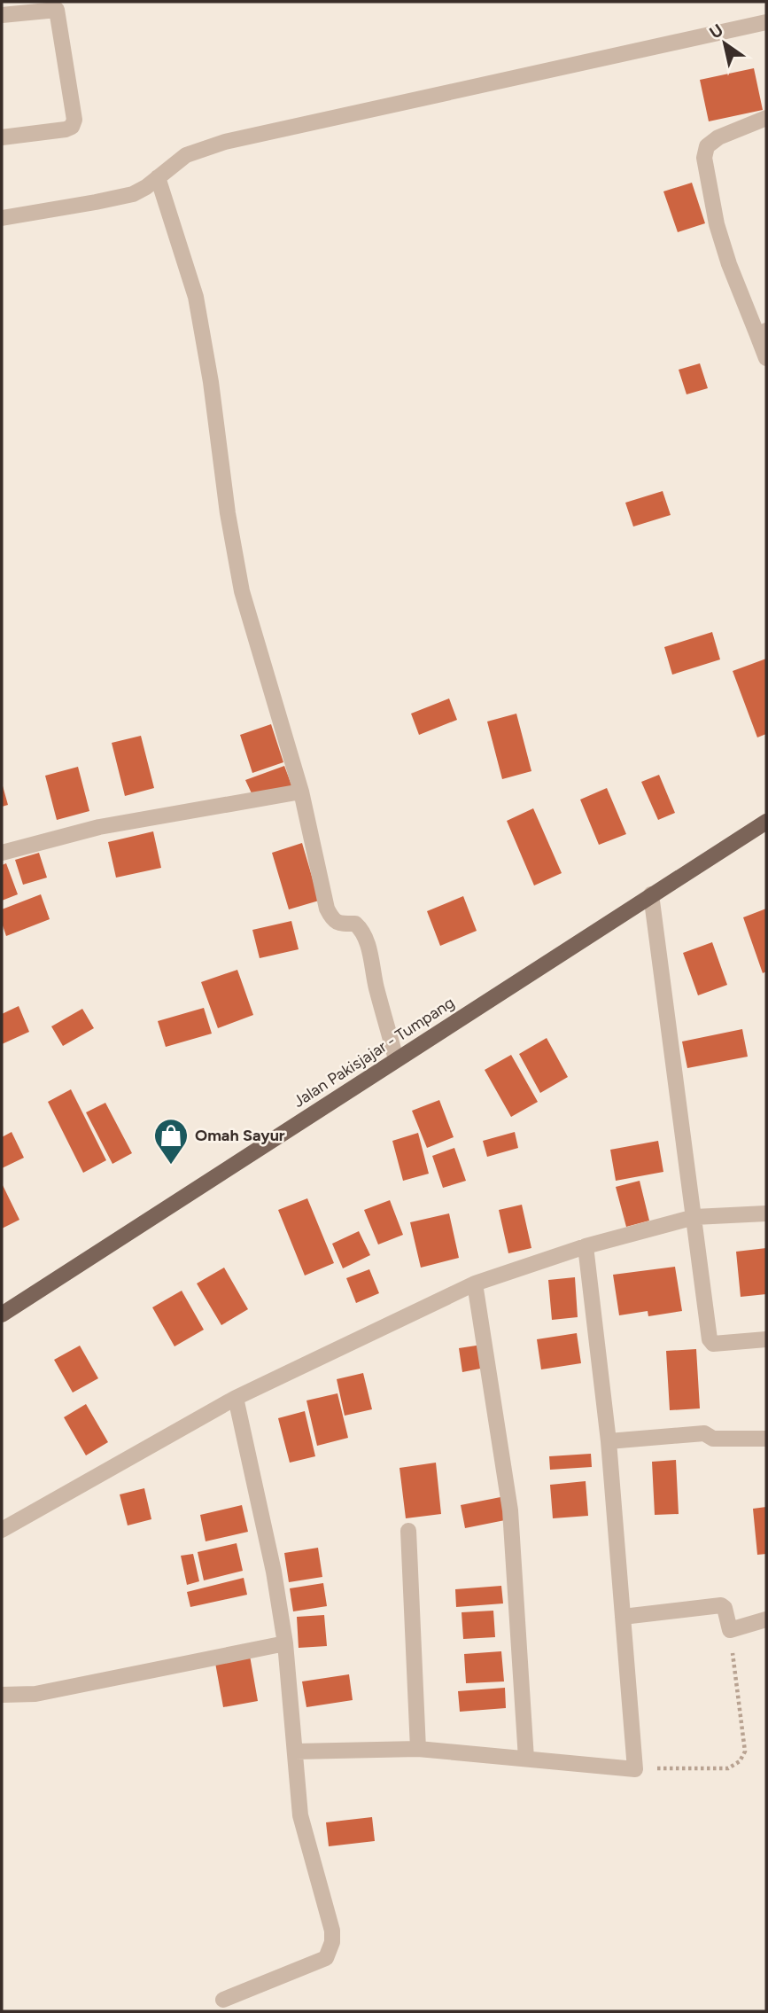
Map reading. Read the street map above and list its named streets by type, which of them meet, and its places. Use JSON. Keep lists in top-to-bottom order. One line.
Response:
{"streets":{"main road":["Jalan Pakisjajar - Tumpang"]},"places":{"shop":["Omah Sayur"]},"north":"top left"}
